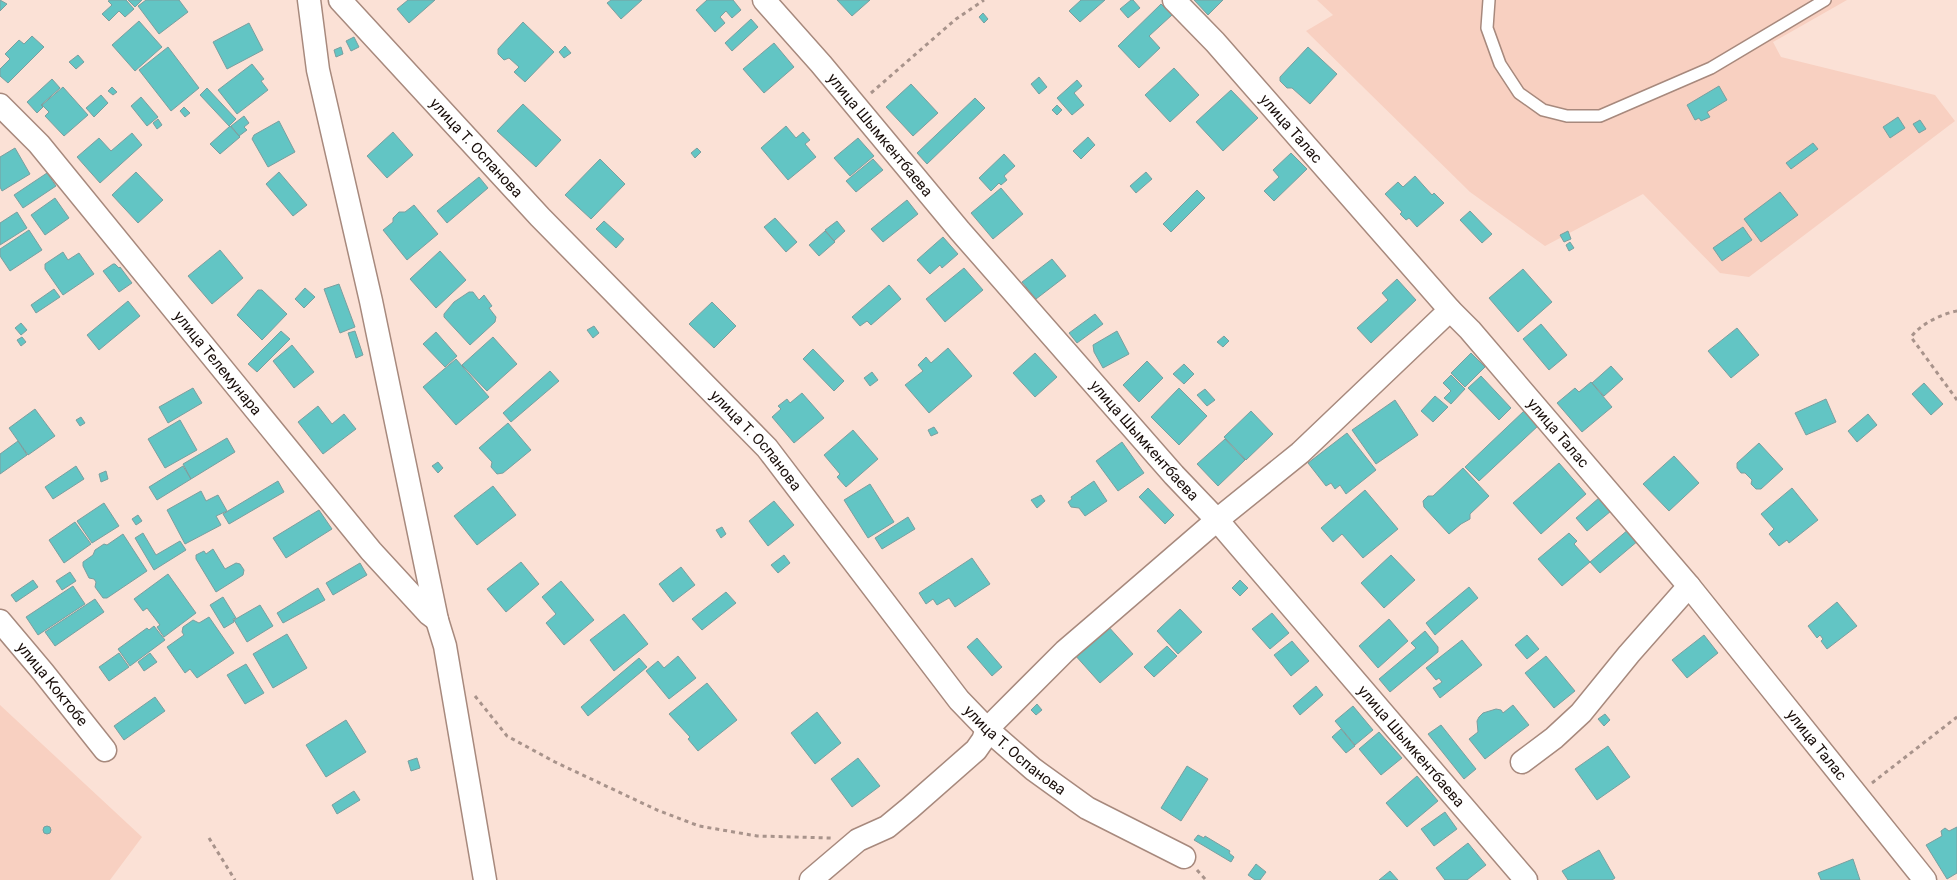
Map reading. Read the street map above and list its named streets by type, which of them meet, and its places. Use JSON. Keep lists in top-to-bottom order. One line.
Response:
{"streets":{"street":["улица Талас","улица Шымкентбаева","улица Т. Оспанова","улица Телемунара","улица Коктобе"]}}
